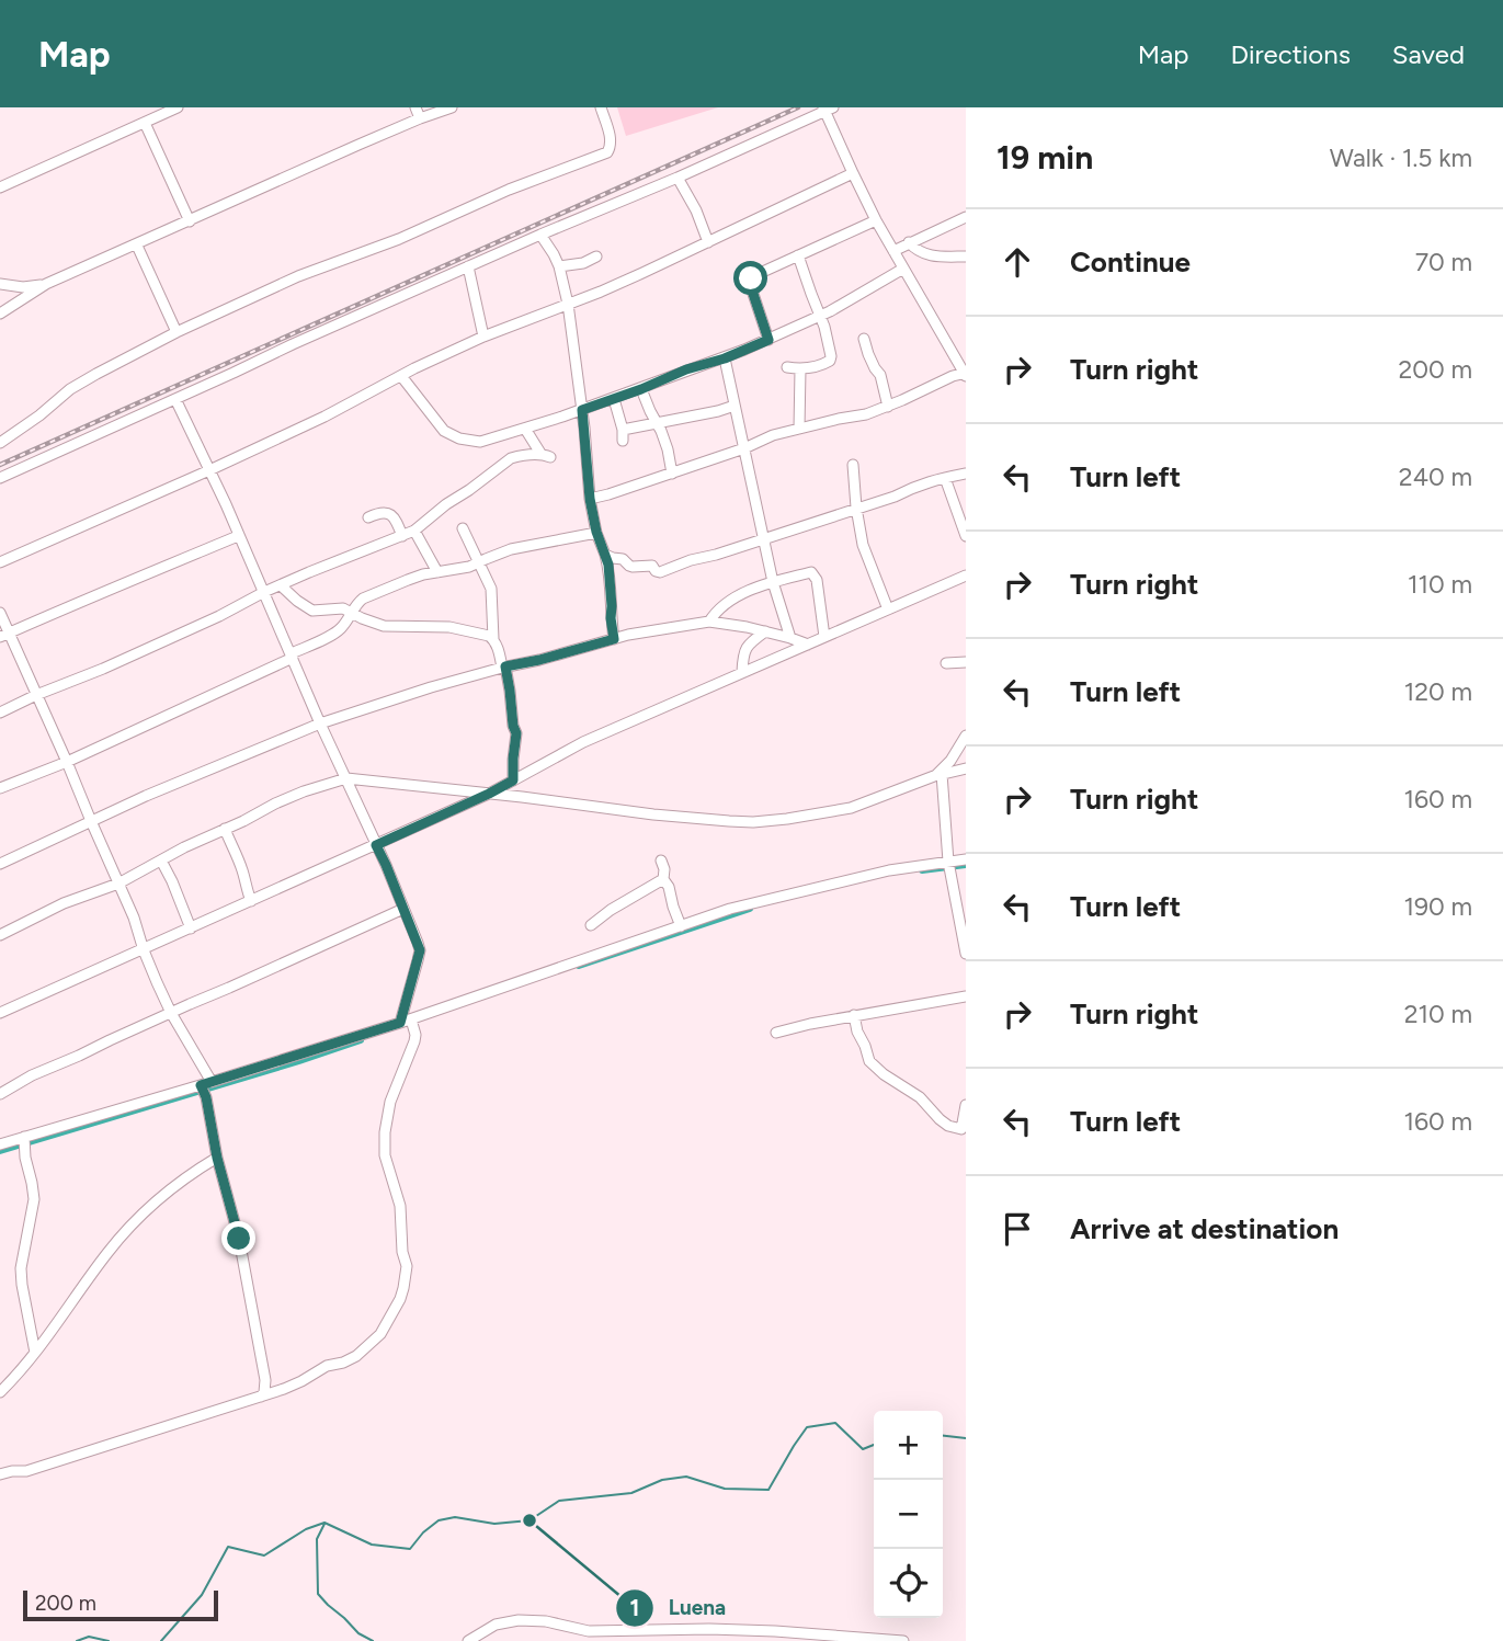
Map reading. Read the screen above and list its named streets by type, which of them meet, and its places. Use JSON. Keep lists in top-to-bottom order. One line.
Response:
{"places":["Luena"],"scale_bar":"200 m","page":{"header":"Map","nav":["Map","Directions","Saved"],"heading":["19 min","Walk · 1.5 km"],"list":[["Continue","70 m"],["Turn right","200 m"],["Turn left","240 m"],["Turn right","110 m"],["Turn left","120 m"],["Turn right","160 m"],["Turn left","190 m"],["Turn right","210 m"],["Turn left","160 m"],"Arrive at destination"],"map_buttons":["+","−"],"scale":"200 m"}}
